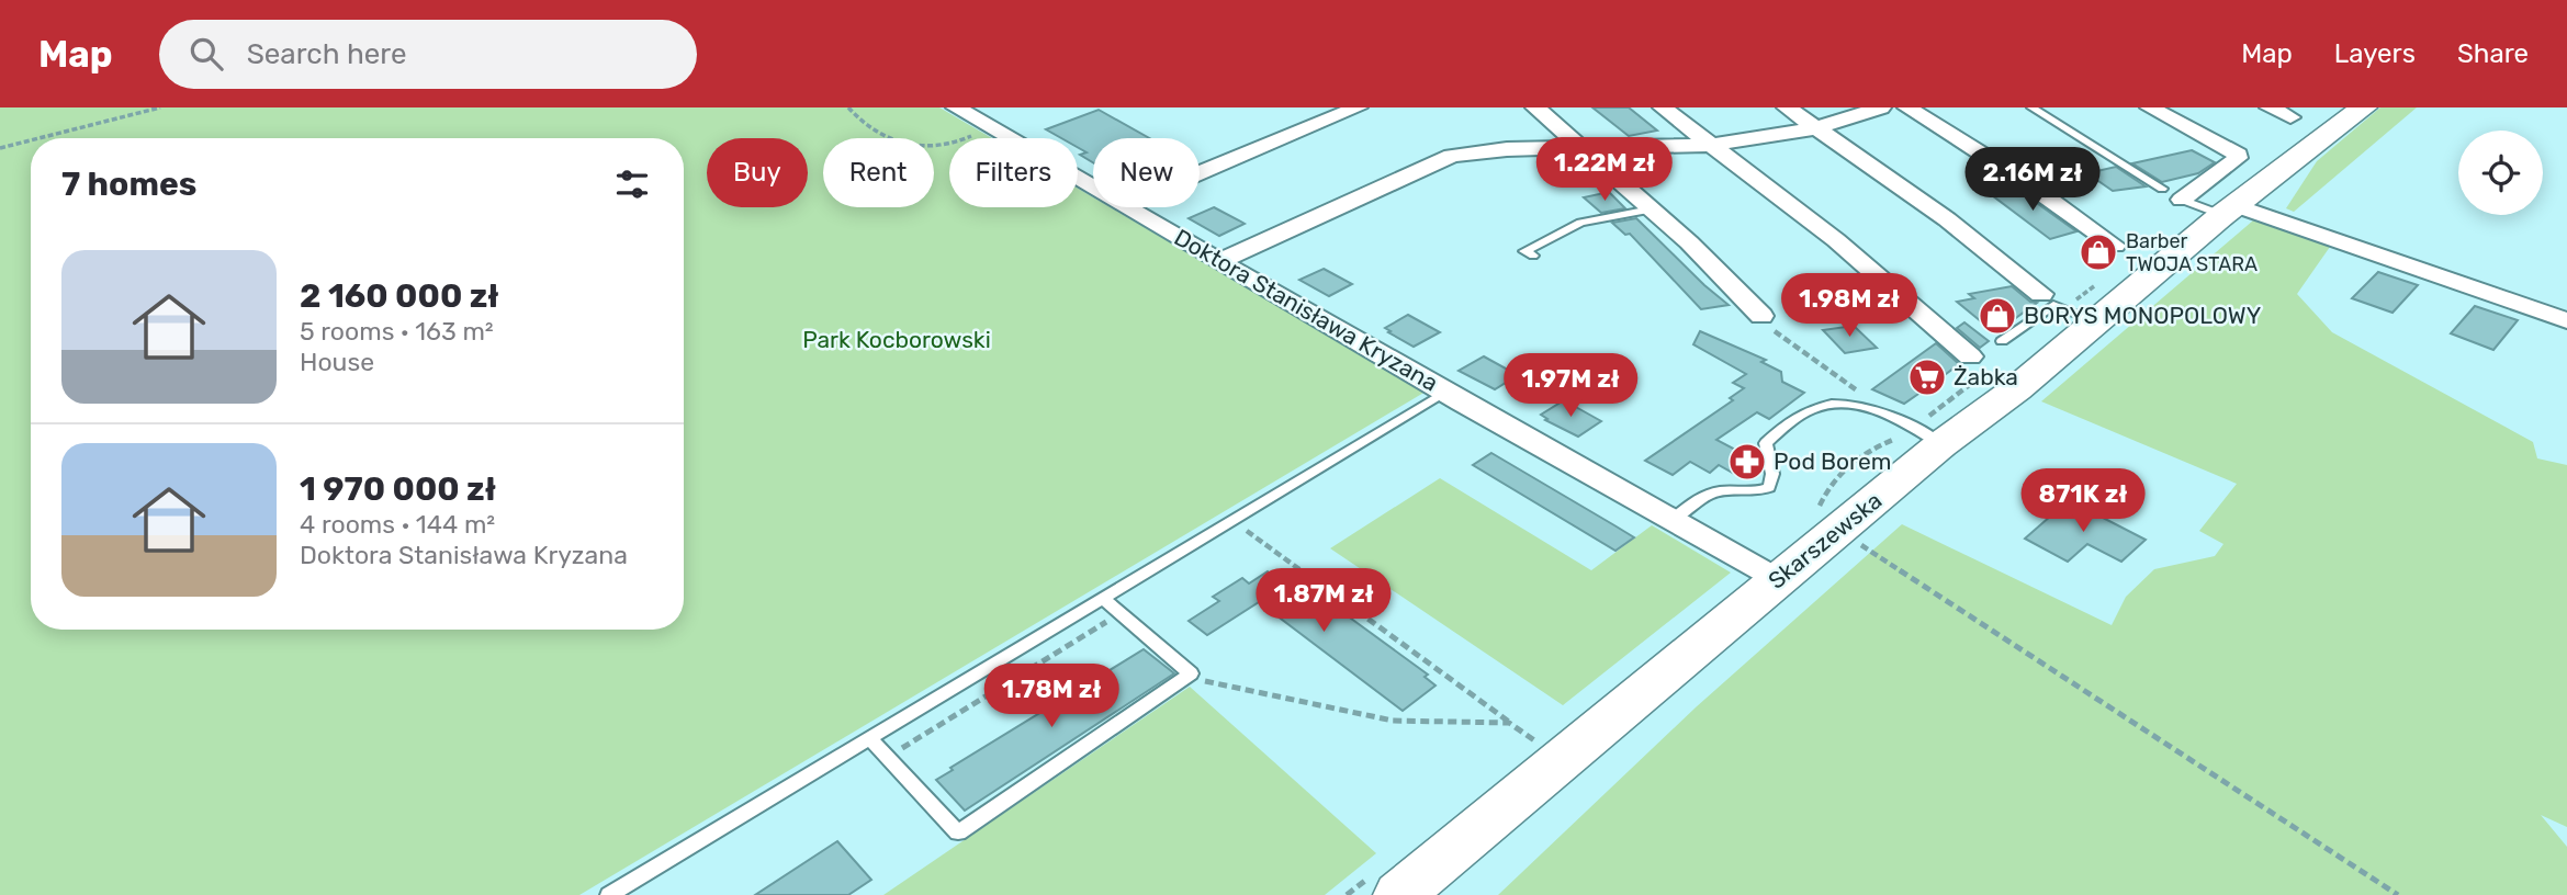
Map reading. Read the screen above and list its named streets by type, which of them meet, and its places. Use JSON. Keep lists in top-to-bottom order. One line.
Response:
{"streets":{"main road":["Skarszewska"],"street":["Doktora Stanisława Kryzana"]},"crossings":[["Doktora Stanisława Kryzana","Skarszewska"]],"parks":["Park Kocborowski"],"places":{"shop":["Barber TWOJA STARA","BORYS MONOPOLOWY"],"supermarket":["Żabka"],"pharmacy":["Pod Borem"]},"page":{"header":"Map","search":"Search here","nav":["Map","Layers","Share"],"price":["1.22M zł","2.16M zł","1.98M zł","1.97M zł","871K zł","1.87M zł","1.78M zł"],"chip":["Buy","Rent","Filters","New"],"heading":"7 homes","list":[{"name":"2 160 000 zł","note":"5 rooms · 163 m² · House"},{"name":"1 970 000 zł","note":"4 rooms · 144 m² · Doktora Stanisława Kryzana"}]}}
